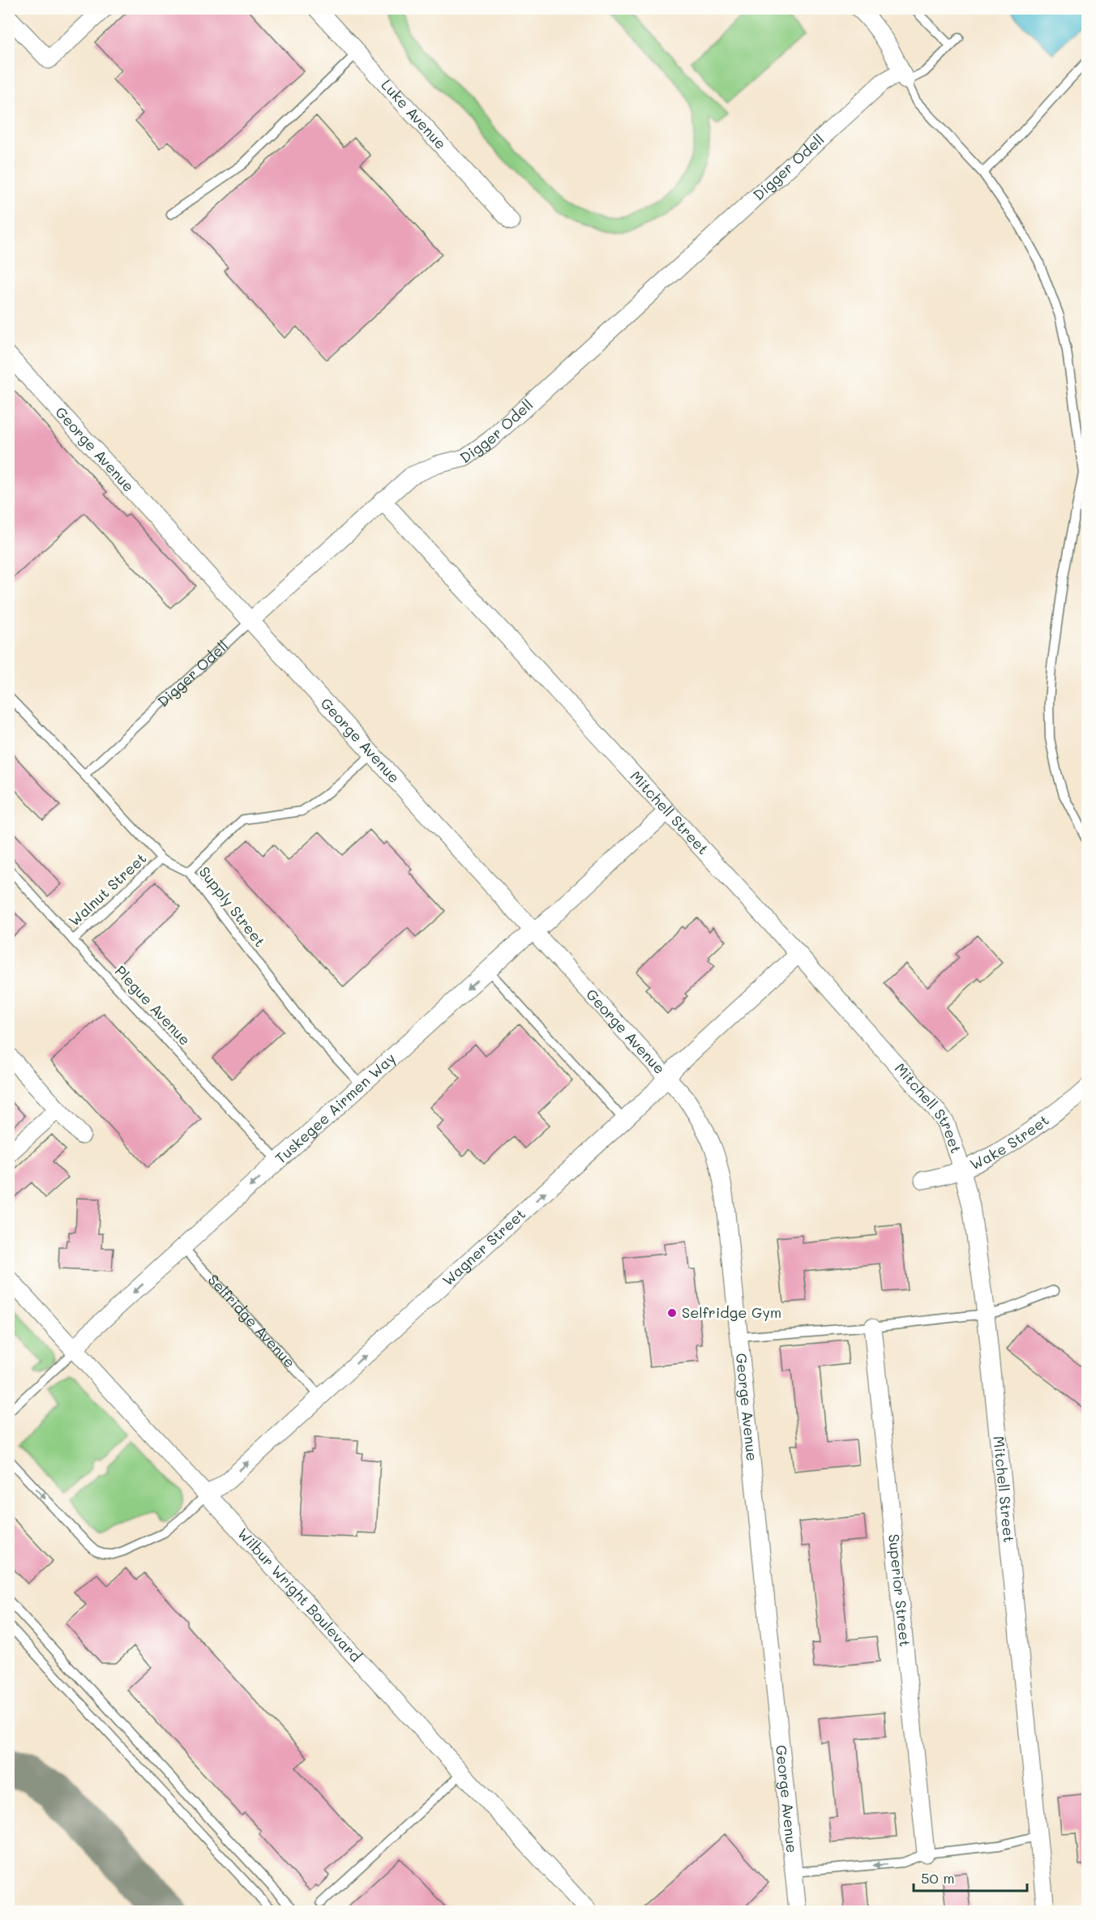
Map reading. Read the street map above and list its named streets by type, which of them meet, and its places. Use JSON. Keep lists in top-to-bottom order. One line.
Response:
{"streets":{"street":["Luke Avenue","Digger Odell","George Avenue","Mitchell Street","Tuskegee Airmen Way","Wake Street","Wagner Street","Superior Street","Wilbur Wright Boulevard"],"lane":["Walnut Street","Supply Street","Plegue Avenue","Selfridge Avenue"]},"crossings":[["Digger Odell","George Avenue"],["Digger Odell","Mitchell Street"],["Digger Odell","Supply Street"],["George Avenue","Tuskegee Airmen Way"],["George Avenue","Wagner Street"],["Mitchell Street","Tuskegee Airmen Way"],["Mitchell Street","Wake Street"],["Mitchell Street","Wagner Street"],["Walnut Street","Supply Street"],["Walnut Street","Plegue Avenue"],["Supply Street","Tuskegee Airmen Way"],["Plegue Avenue","Tuskegee Airmen Way"],["Tuskegee Airmen Way","Selfridge Avenue"],["Tuskegee Airmen Way","Wilbur Wright Boulevard"],["Wagner Street","Selfridge Avenue"],["Wagner Street","Wilbur Wright Boulevard"]],"one_way":["Tuskegee Airmen Way","Wagner Street"],"places":["Selfridge Gym"],"scale_bar":"50 m"}
